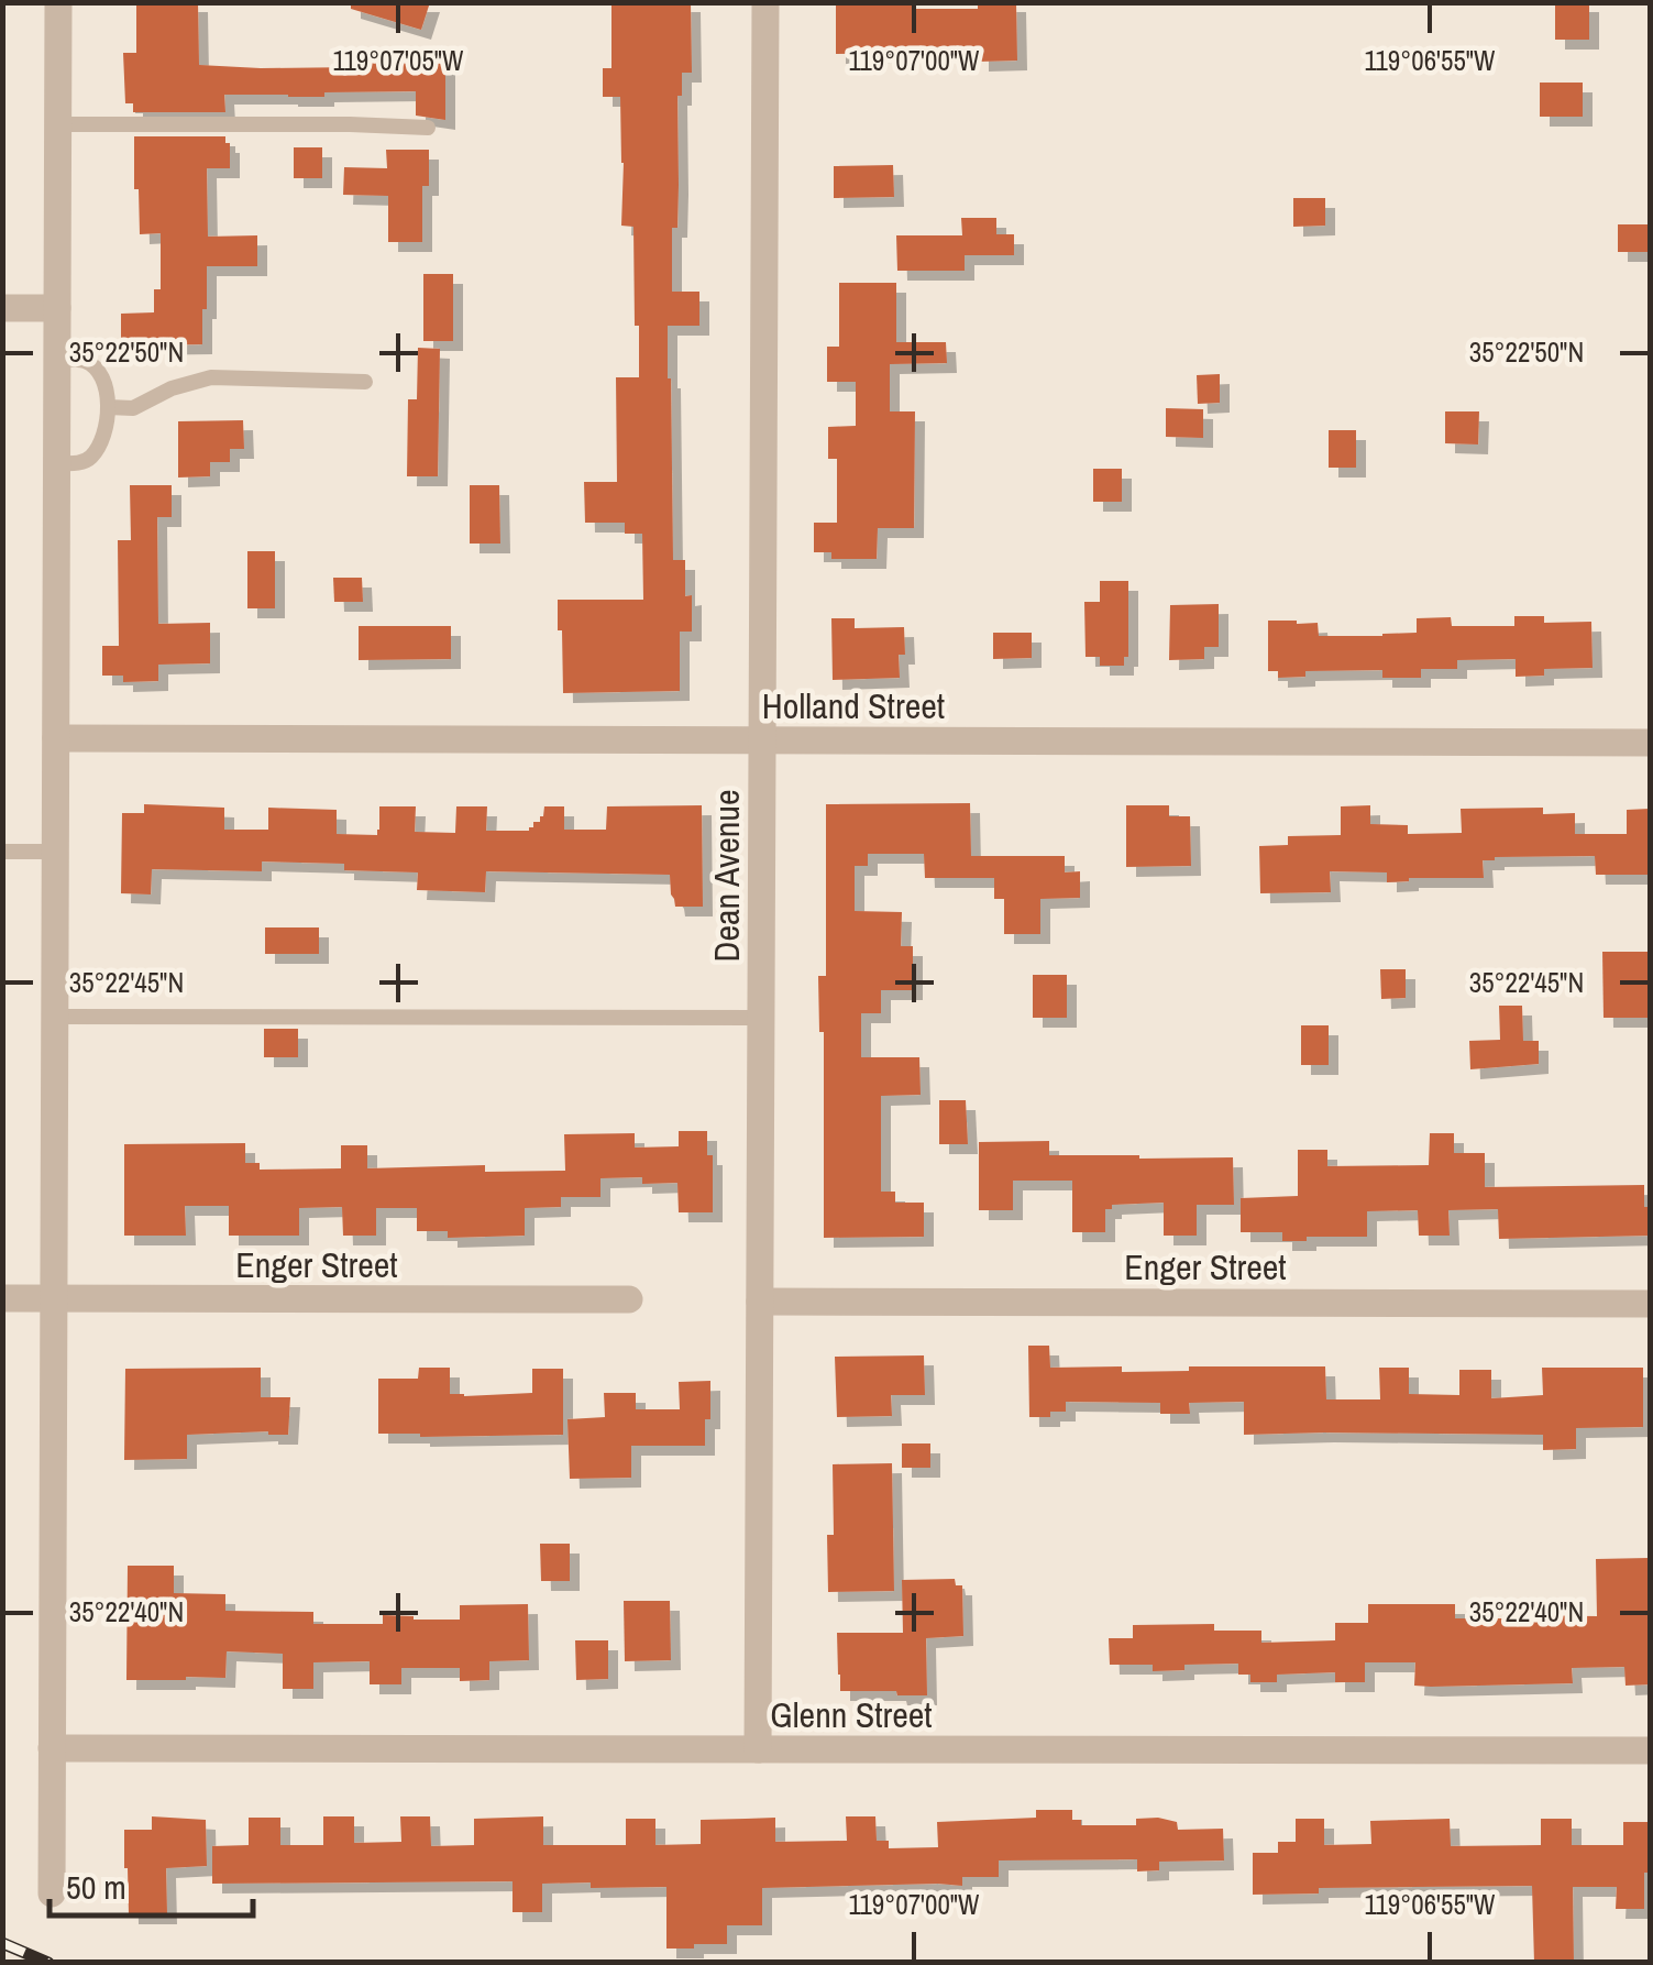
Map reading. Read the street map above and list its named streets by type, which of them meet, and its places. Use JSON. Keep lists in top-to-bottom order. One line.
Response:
{"streets":{"street":["Holland Street","Dean Avenue","Enger Street","Glenn Street"]},"crossings":[["Holland Street","Dean Avenue"],["Dean Avenue","Enger Street"],["Dean Avenue","Glenn Street"]],"scale_bar":"50 m","coordinates":["119°07'05\"W","119°07'00\"W","119°06'55\"W","35°22'50\"N","35°22'45\"N","35°22'40\"N"]}
